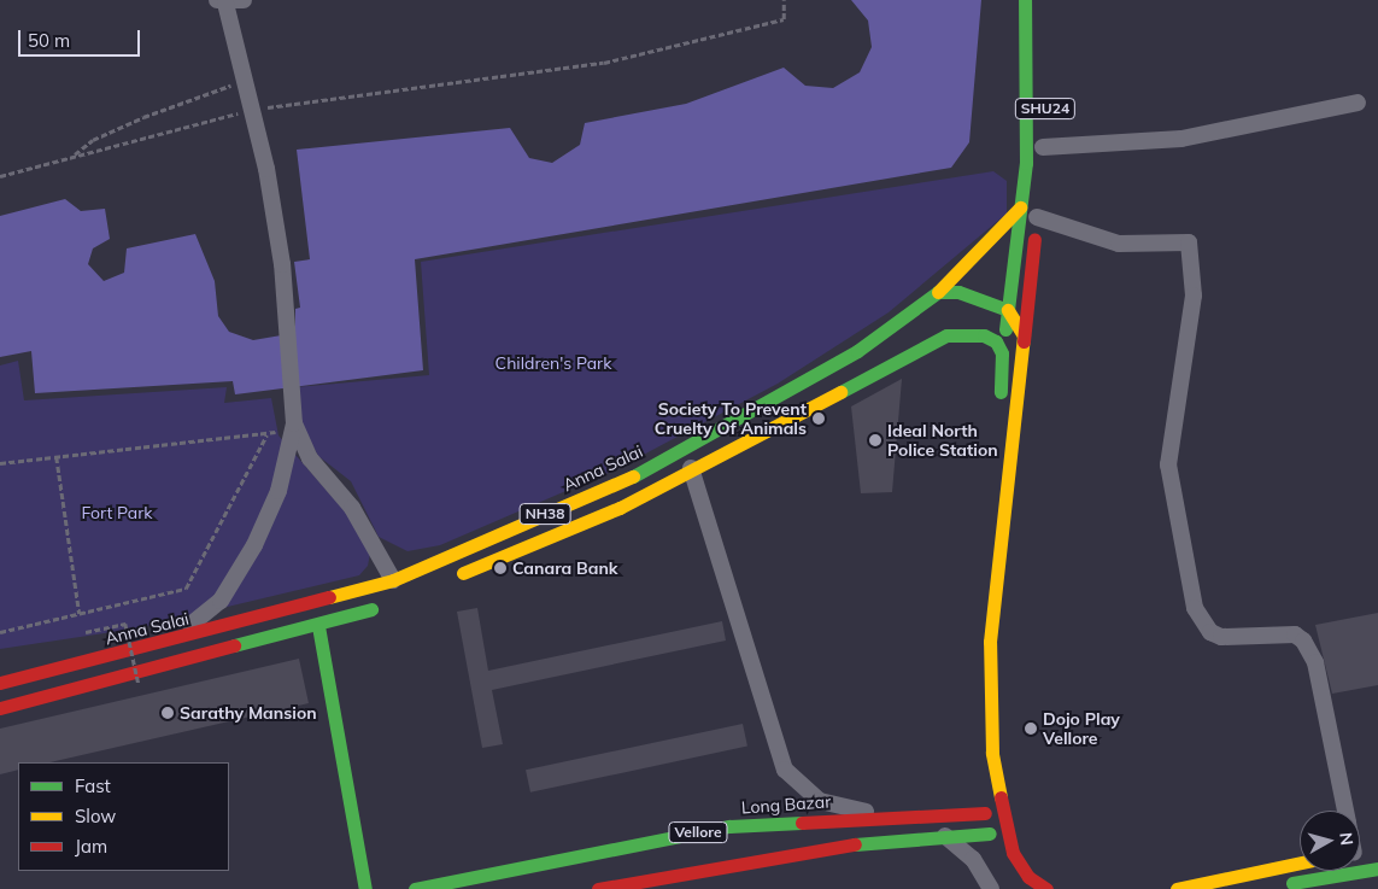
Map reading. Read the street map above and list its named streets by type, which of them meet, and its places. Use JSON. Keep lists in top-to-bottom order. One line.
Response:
{"streets":{"main road":["SHU24","Anna Salai","NH38","Long Bazar","Vellore"]},"crossings":[["SHU24","Anna Salai"]],"parks":["Children's Park","Fort Park"],"places":["Society To Prevent Cruelty Of Animals","Ideal North Police Station","Canara Bank","Sarathy Mansion","Dojo Play Vellore"],"legend":["Fast","Slow","Jam"],"scale_bar":"50 m","north":"right"}
